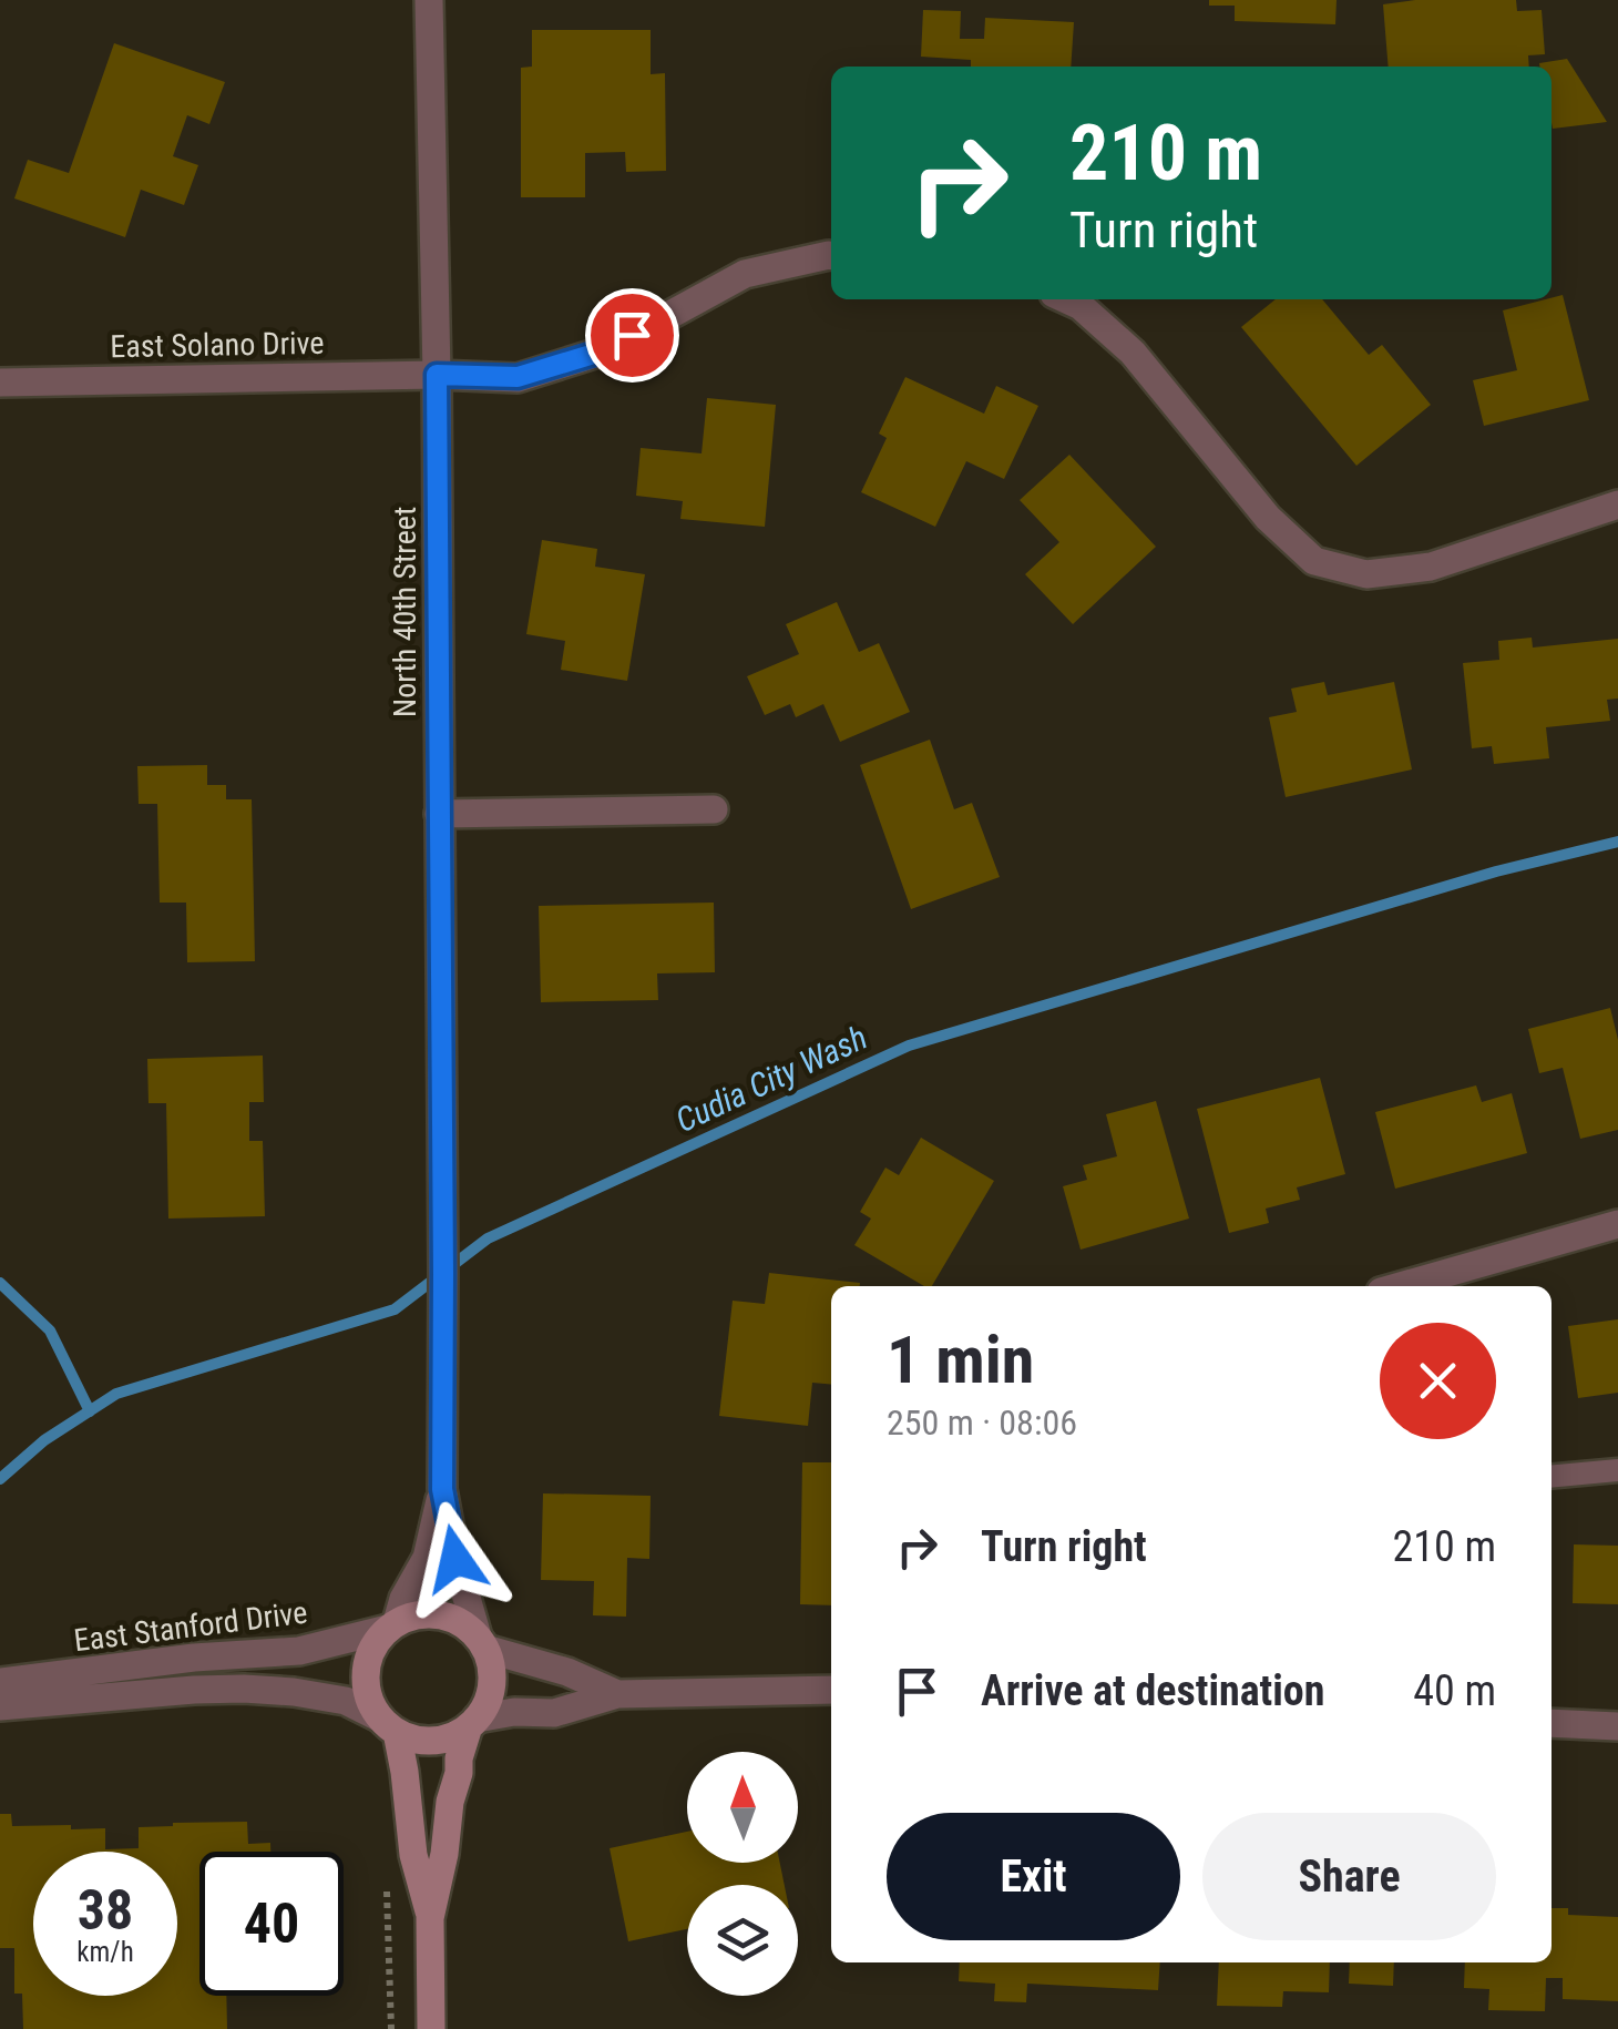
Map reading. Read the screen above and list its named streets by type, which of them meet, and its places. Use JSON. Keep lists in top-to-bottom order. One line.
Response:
{"streets":{"street":["East Solano Drive","North 40th Street","East Stanford Drive"]},"crossings":[["East Solano Drive","North 40th Street"],["North 40th Street","East Stanford Drive"]],"water":["Cudia City Wash"],"north":"top","page":{"turn":["210 m","Turn right"],"heading":["1 min","250 m · 08:06"],"list":[{"name":"Turn right","value":"210 m"},{"name":"Arrive at destination","value":"40 m"}],"buttons":["Exit","Share"],"speed":"38 km/h","limit":"40"}}
